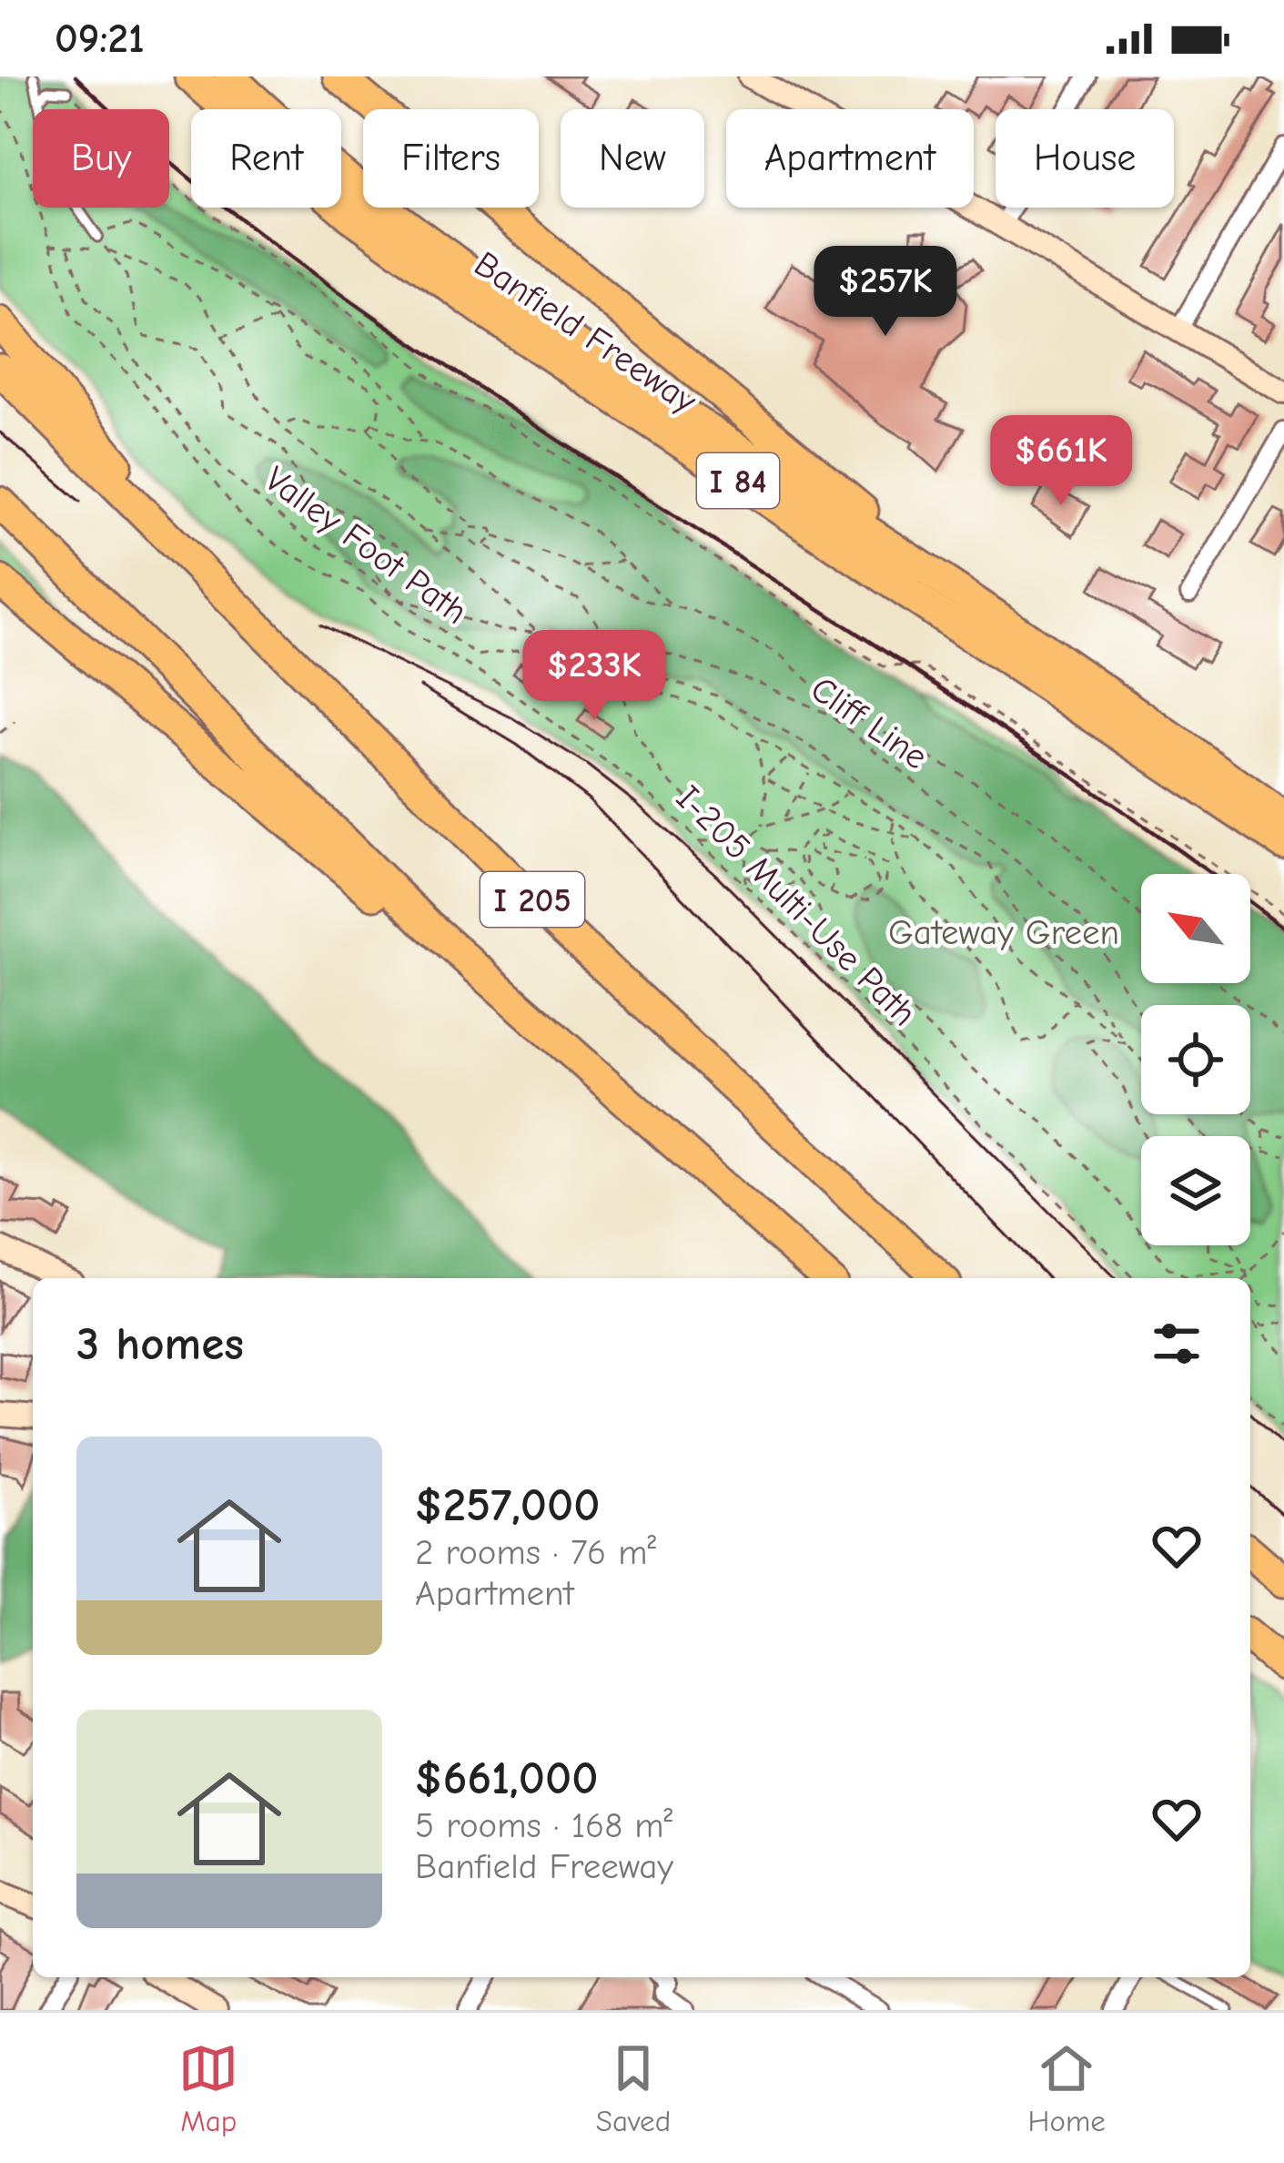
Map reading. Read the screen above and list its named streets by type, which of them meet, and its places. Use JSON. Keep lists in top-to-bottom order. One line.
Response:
{"streets":{"highway":["Banfield Freeway","I 84","I 205"],"path":["Valley Foot Path","Cliff Line","I-205 Multi-Use Path"]},"parks":["Gateway Green"],"north":"top left","page":{"status":"09:21","chip":["Buy","Rent","Filters","New","Apartment","House"],"price":["$257K","$661K","$233K"],"heading":"3 homes","list":[{"name":"$257,000","note":"2 rooms · 76 m² · Apartment"},{"name":"$661,000","note":"5 rooms · 168 m² · Banfield Freeway"}],"tabs":["Map","Saved","Home"]}}
